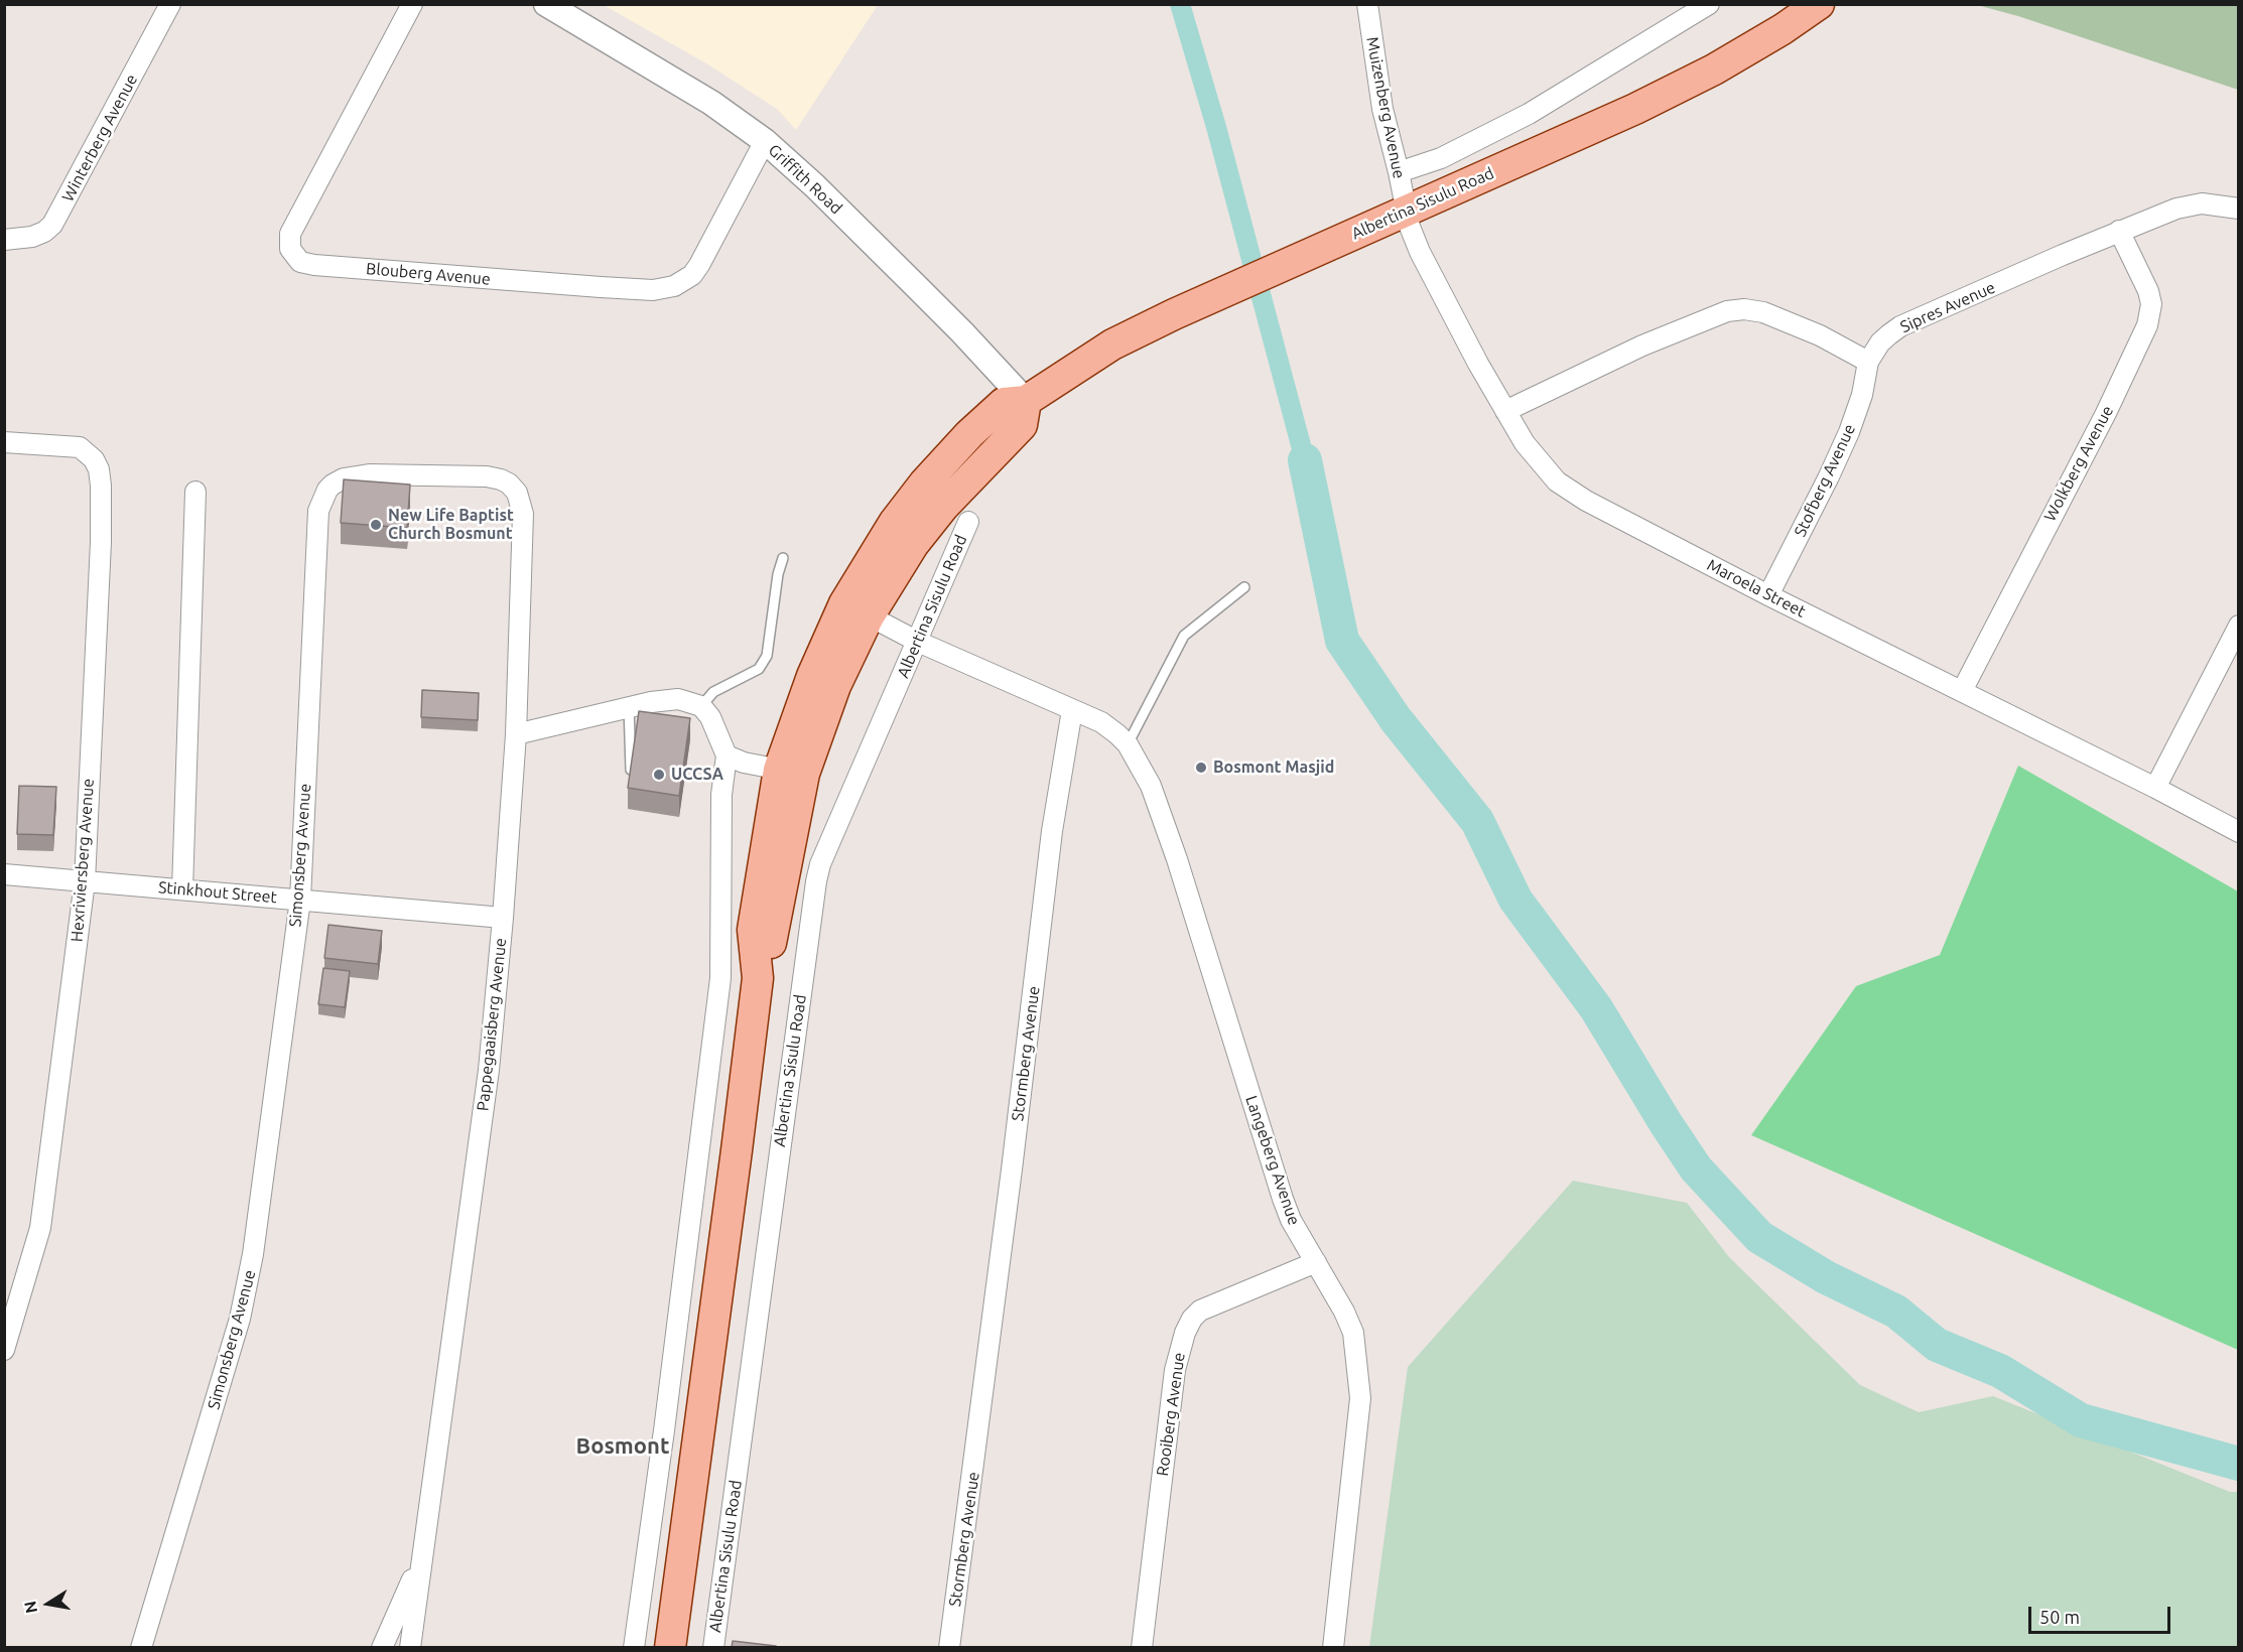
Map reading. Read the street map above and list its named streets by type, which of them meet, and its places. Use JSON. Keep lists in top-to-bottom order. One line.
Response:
{"streets":{"main road":["Albertina Sisulu Road"],"street":["Muizenberg Avenue","Winterberg Avenue","Griffith Road","Blouberg Avenue","Sipres Avenue","Wolkberg Avenue","Stofberg Avenue","Maroela Street","Simonsberg Avenue","Hexriviersberg Avenue","Stinkhout Street","Pappegaaisberg Avenue","Stormberg Avenue","Langeberg Avenue","Rooiberg Avenue"]},"crossings":[["Muizenberg Avenue","Albertina Sisulu Road"],["Muizenberg Avenue","Maroela Street"],["Griffith Road","Albertina Sisulu Road"],["Griffith Road","Blouberg Avenue"],["Albertina Sisulu Road","Maroela Street"],["Sipres Avenue","Wolkberg Avenue"],["Sipres Avenue","Stofberg Avenue"],["Wolkberg Avenue","Maroela Street"],["Stofberg Avenue","Maroela Street"],["Simonsberg Avenue","Stinkhout Street"],["Simonsberg Avenue","Pappegaaisberg Avenue"],["Hexriviersberg Avenue","Stinkhout Street"],["Stinkhout Street","Pappegaaisberg Avenue"],["Stormberg Avenue","Langeberg Avenue"],["Langeberg Avenue","Rooiberg Avenue"]],"districts":["Bosmont"],"places":["New Life Baptist Church Bosmunt","Bosmont Masjid","UCCSA"],"scale_bar":"50 m","north":"left"}
